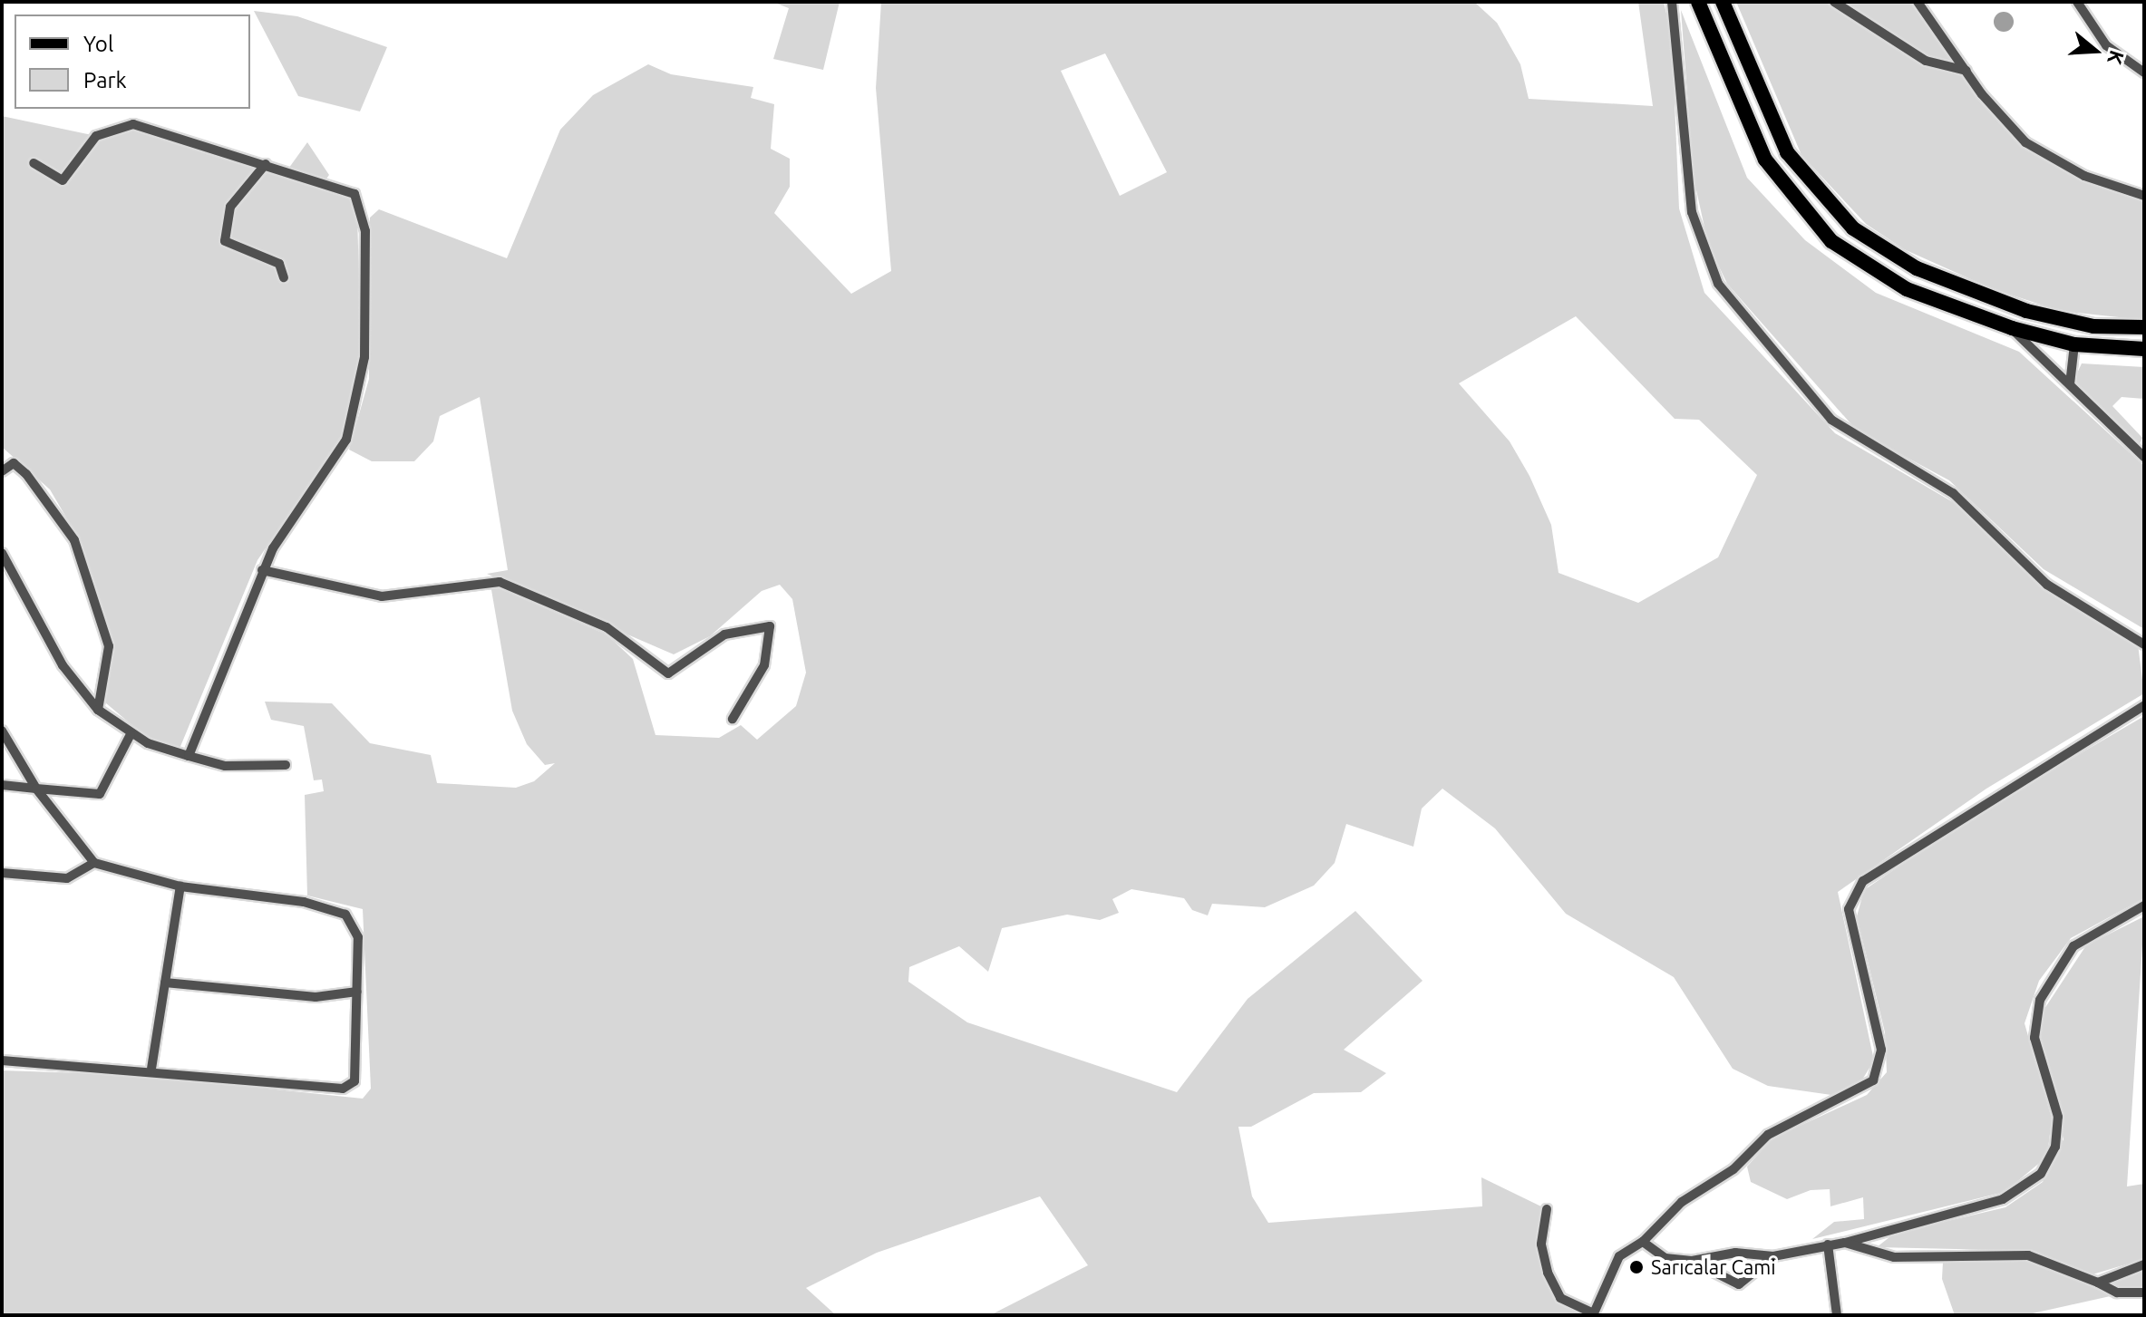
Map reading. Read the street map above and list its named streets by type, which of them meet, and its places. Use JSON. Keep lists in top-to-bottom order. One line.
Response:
{"places":["Sarıcalar Cami"],"legend":["Yol","Park"],"north":"right"}
